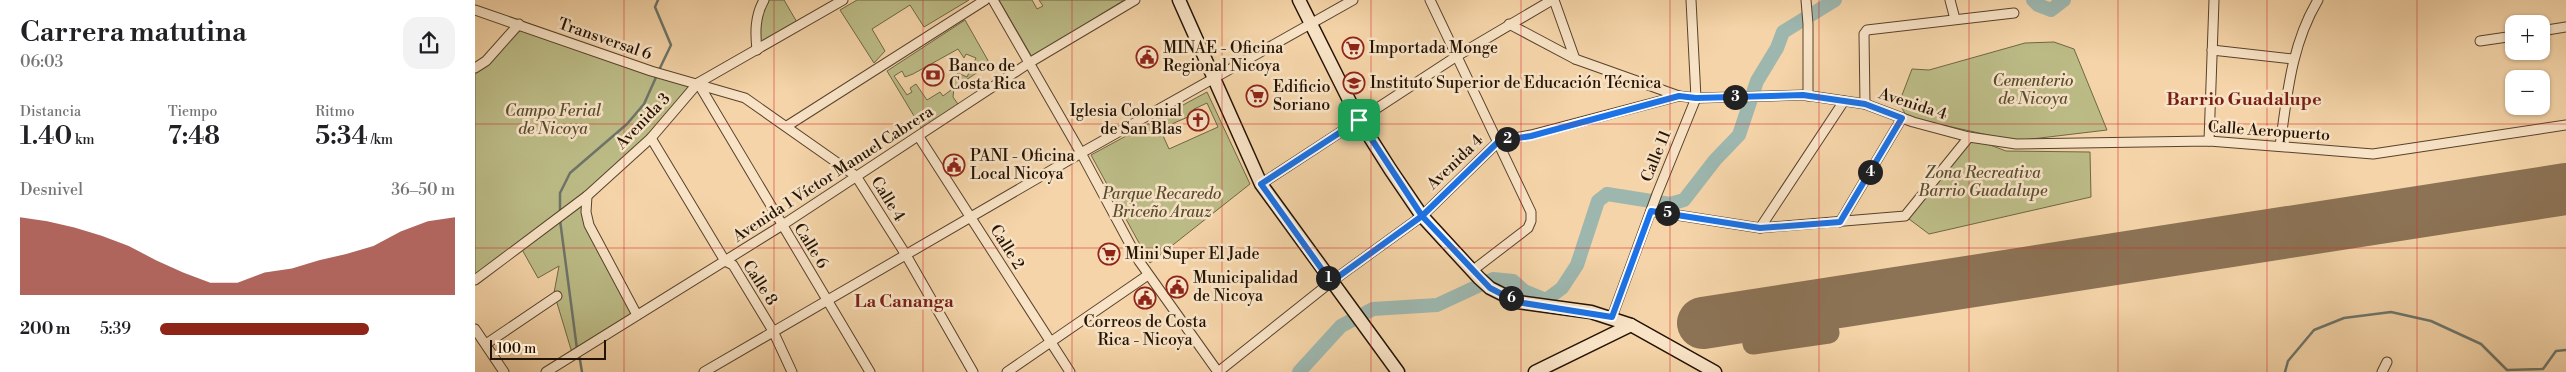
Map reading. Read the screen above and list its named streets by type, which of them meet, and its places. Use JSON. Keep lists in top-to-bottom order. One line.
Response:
{"streets":{"street":["Transversal 6","Avenida 4","Avenida 3","Calle Aeropuerto","Calle 11","Avenida 1 Víctor Manuel Cabrera","Calle 4","Calle 6","Calle 2","Calle 8"]},"crossings":[["Transversal 6","Avenida 3"],["Transversal 6","Calle 4"],["Transversal 6","Calle 6"],["Avenida 4","Calle Aeropuerto"],["Avenida 4","Calle 11"],["Avenida 3","Calle 4"],["Avenida 3","Calle 6"],["Avenida 3","Calle 8"],["Avenida 1 Víctor Manuel Cabrera","Calle 4"],["Avenida 1 Víctor Manuel Cabrera","Calle 6"],["Avenida 1 Víctor Manuel Cabrera","Calle 2"],["Avenida 1 Víctor Manuel Cabrera","Calle 8"],["Calle 4","Calle 6"]],"districts":["Barrio Guadalupe","La Cananga"],"parks":["Cementerio de Nicoya","Campo Ferial de Nicoya","Zona Recreativa Barrio Guadalupe","Parque Recaredo Briceño Arauz"],"places":{"supermarket":["Importada Monge","Edificio Soriano","Mini Super El Jade"],"public building":["MINAE - Oficina Regional Nicoya","PANI - Oficina Local Nicoya","Municipalidad de Nicoya","Correos de Costa Rica - Nicoya"],"bank":["Banco de Costa Rica"],"school or university":["Instituto Superior de Educación Técnica"],"church":["Iglesia Colonial de San Blas"]},"scale_bar":"100 m","page":{"heading":["Carrera matutina","06:03"],"map_buttons":["+","−"],"stats":[["Distancia","1.40 km"],["Tiempo","7:48"],["Ritmo","5:34 /km"]],"pins":["3","2","4","5","1","6"],"chart":["Desnivel","36–50 m"],"list":[{"name":"200 m","note":"5:39"}],"scale":"100 m"}}
